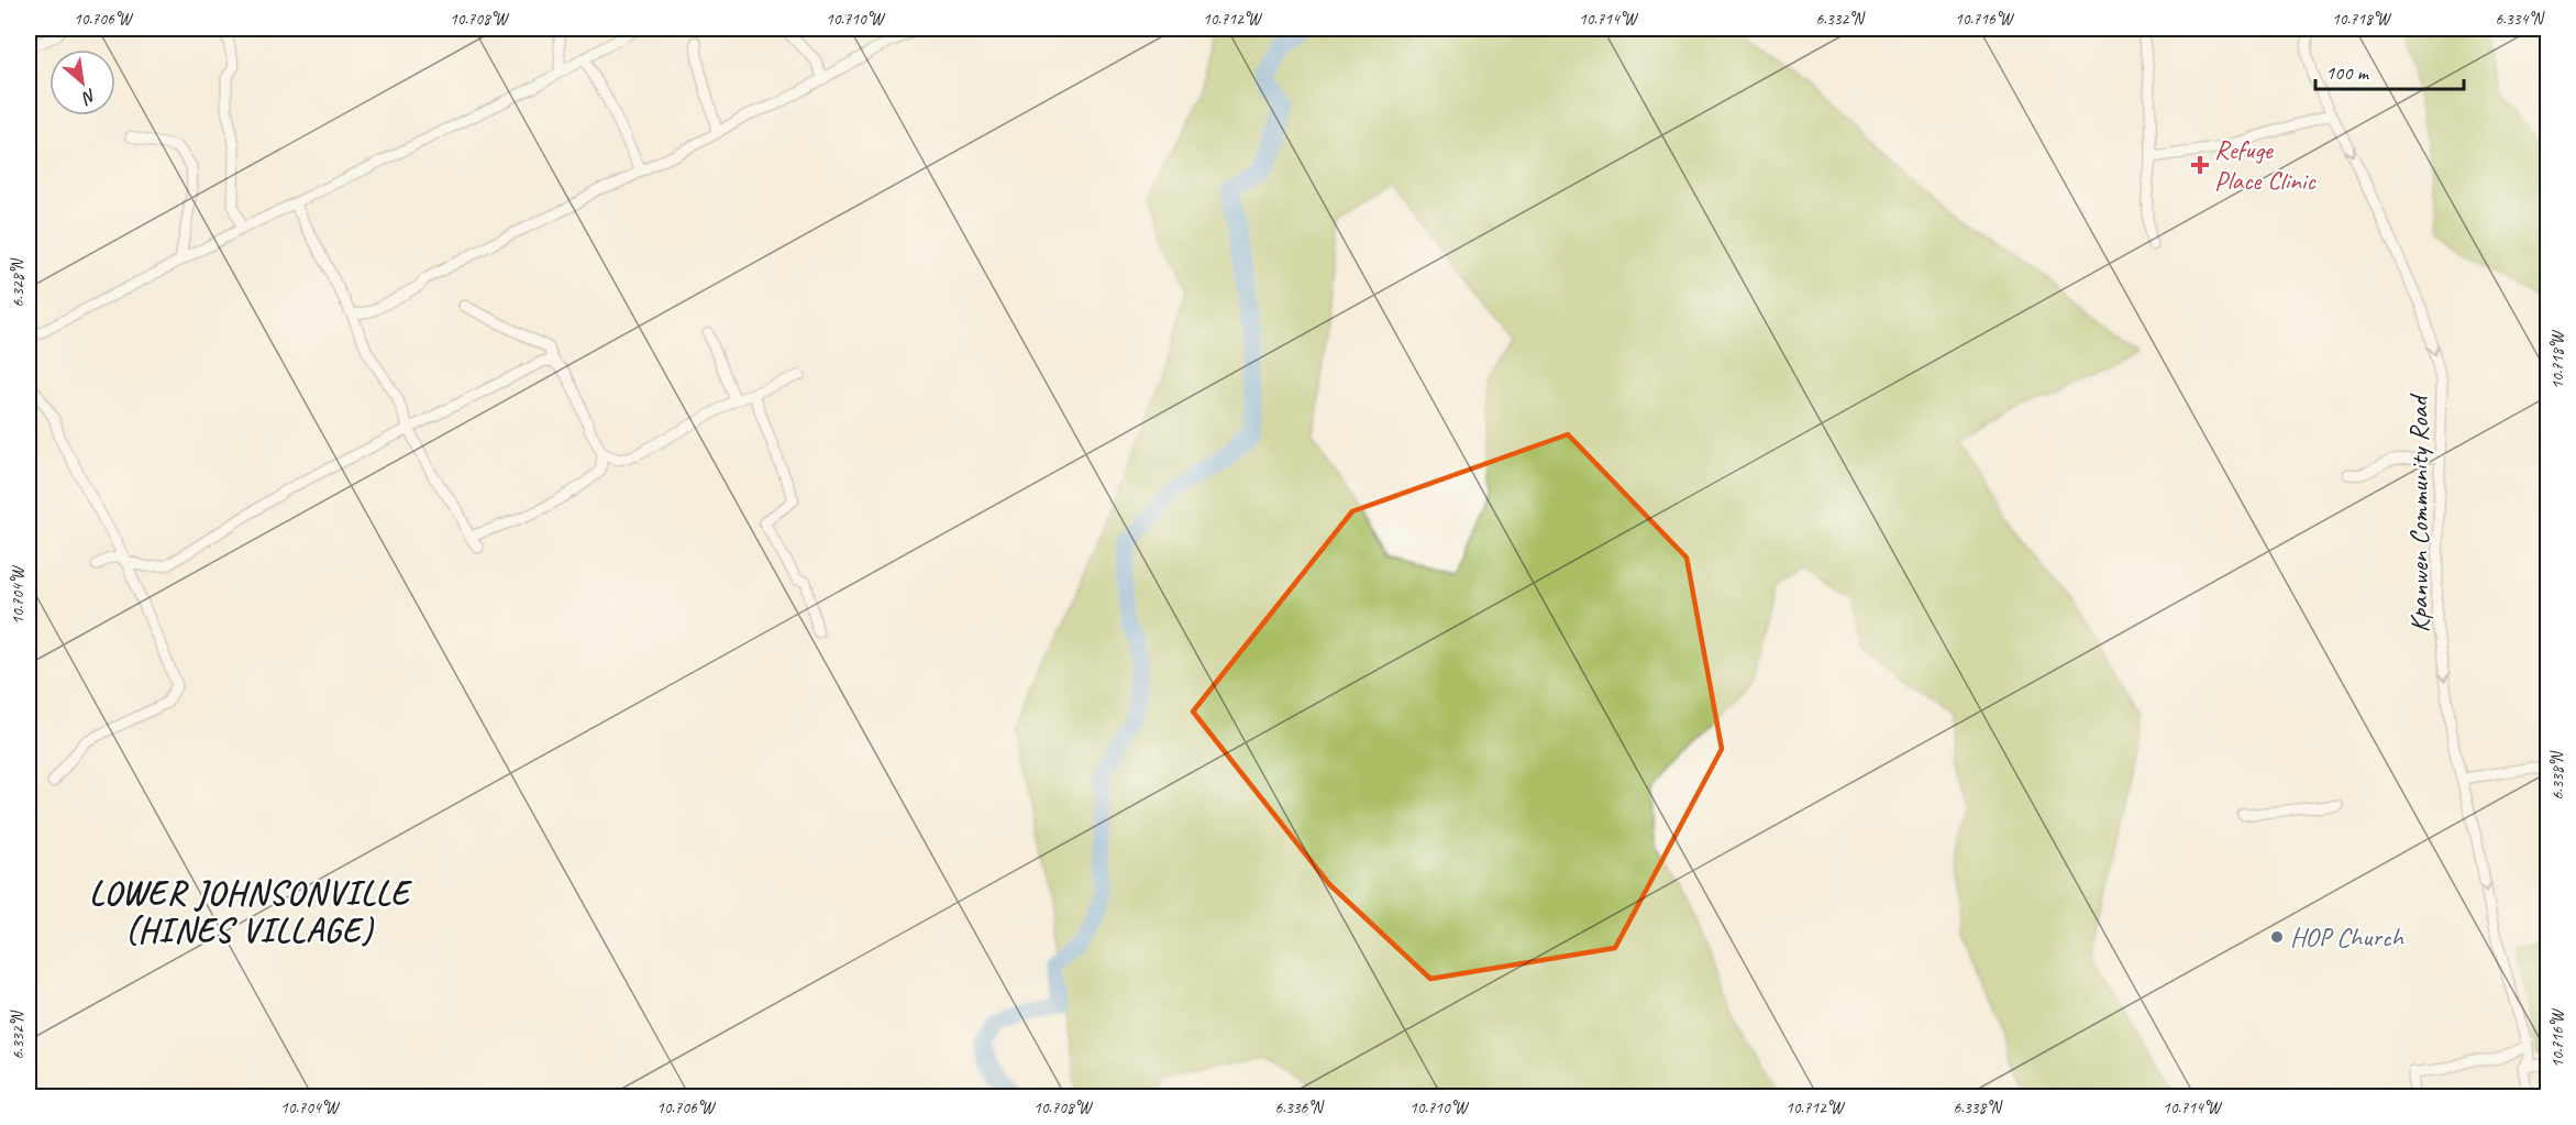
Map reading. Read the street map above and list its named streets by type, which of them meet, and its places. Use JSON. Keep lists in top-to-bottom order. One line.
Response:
{"streets":{"street":["Kpanwen Community Road"]},"one_way":["Kpanwen Community Road"],"districts":["LOWER JOHNSONVILLE (HINES VILLAGE)"],"places":{"health":["Refuge Place Clinic"],"other":["HOP Church"]},"scale_bar":"100 m","north":"bottom right","coordinates":["10.706°W","10.708°W","10.710°W","10.712°W","10.714°W","6.332°N","10.716°W","10.718°W","6.334°N","6.328°N","10.704°W","6.338°N","6.336°N"]}
